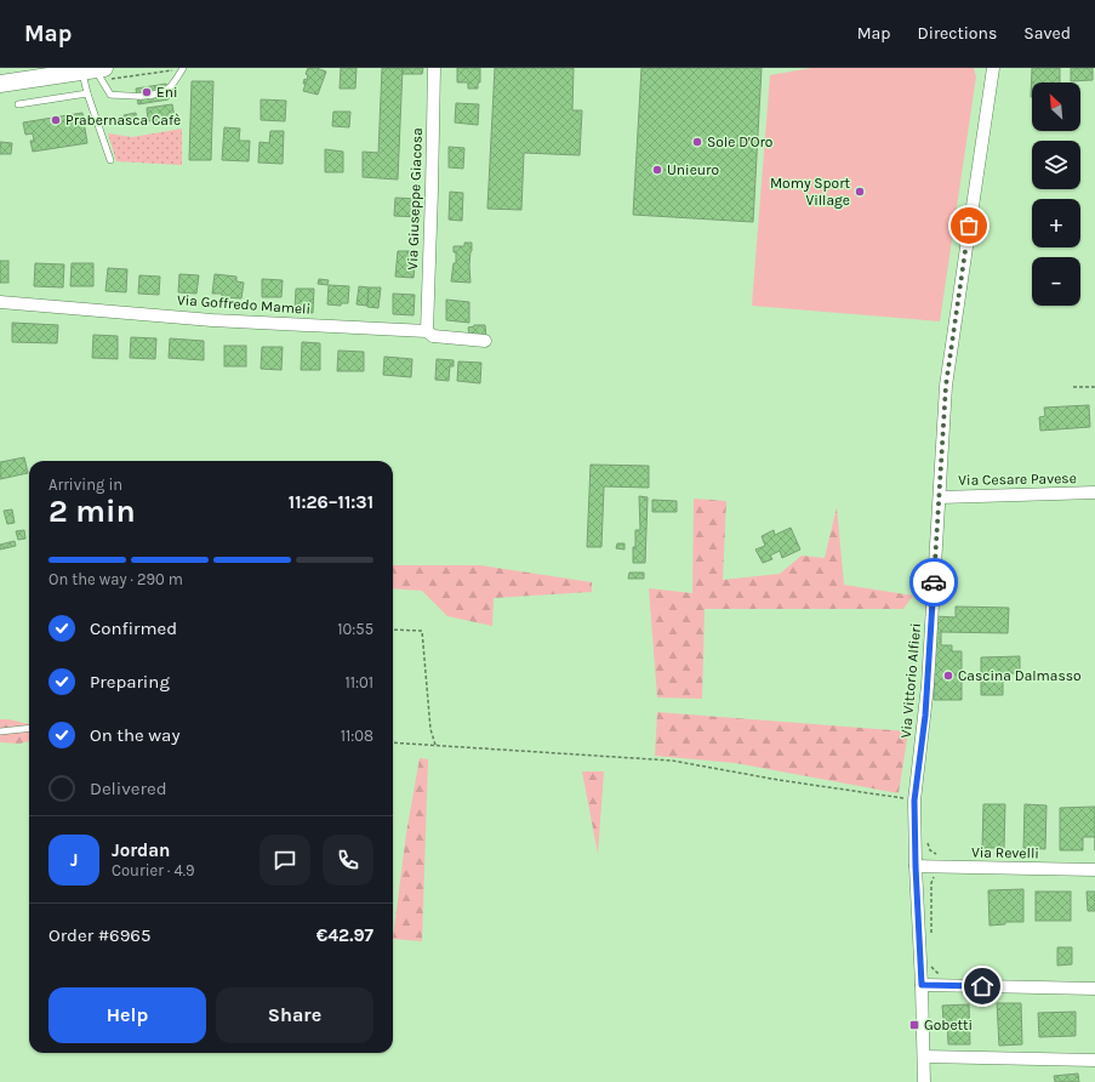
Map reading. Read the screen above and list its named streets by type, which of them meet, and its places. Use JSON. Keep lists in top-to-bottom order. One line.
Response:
{"streets":{"street":["Via Giuseppe Giacosa","Via Goffredo Mameli","Via Cesare Pavese","Via Vittorio Alfieri","Via Revelli"]},"crossings":[["Via Giuseppe Giacosa","Via Goffredo Mameli"],["Via Cesare Pavese","Via Vittorio Alfieri"],["Via Vittorio Alfieri","Via Revelli"]],"places":{"other":["Eni","Prabernasca Cafè","Sole D'Oro","Unieuro","Momy Sport Village","Cascina Dalmasso"],"transit":["Gobetti"]},"north":"top left","page":{"header":"Map","nav":["Map","Directions","Saved"],"map_buttons":["+","−"],"heading":["2 min","Arriving in","11:26–11:31"],"panel":["Jordan","Courier · 4.9","Order #6965","€42.97"],"bar":"On the way · 290 m","list":[["Confirmed","10:55"],["Preparing","11:01"],["On the way","11:08"],"Delivered"],"round":"J","buttons":["Help","Share"]}}
